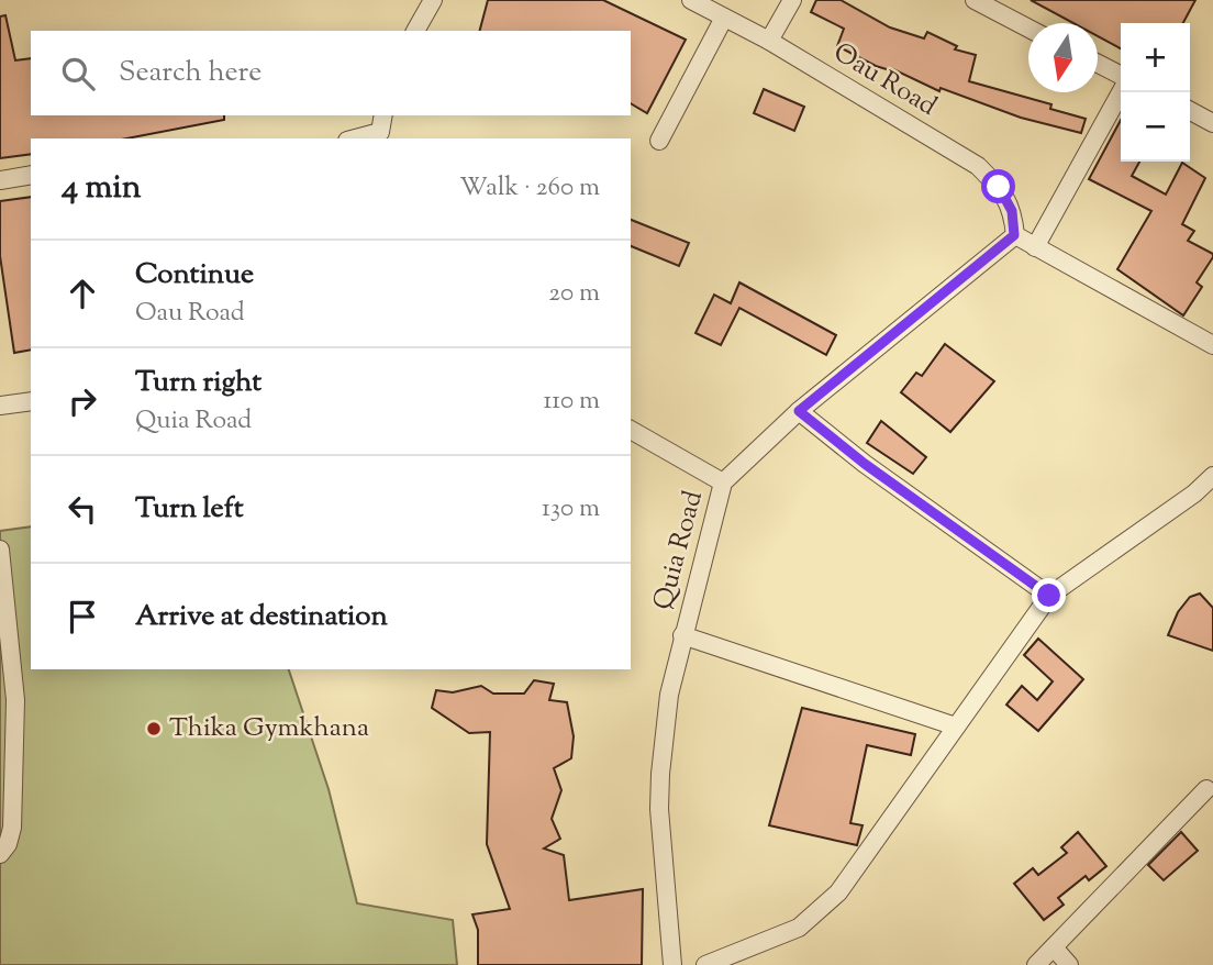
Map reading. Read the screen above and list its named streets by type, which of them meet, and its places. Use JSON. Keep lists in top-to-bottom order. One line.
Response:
{"streets":{"street":["Oau Road","Quia Road"]},"crossings":[["Oau Road","Quia Road"]],"places":["Thika Gymkhana"],"north":"bottom","page":{"map_buttons":["+","−"],"search":"Search here","heading":["4 min","Walk · 260 m"],"list":[["Continue","Oau Road","20 m"],["Turn right","Quia Road","110 m"],["Turn left","130 m"],"Arrive at destination"]}}
